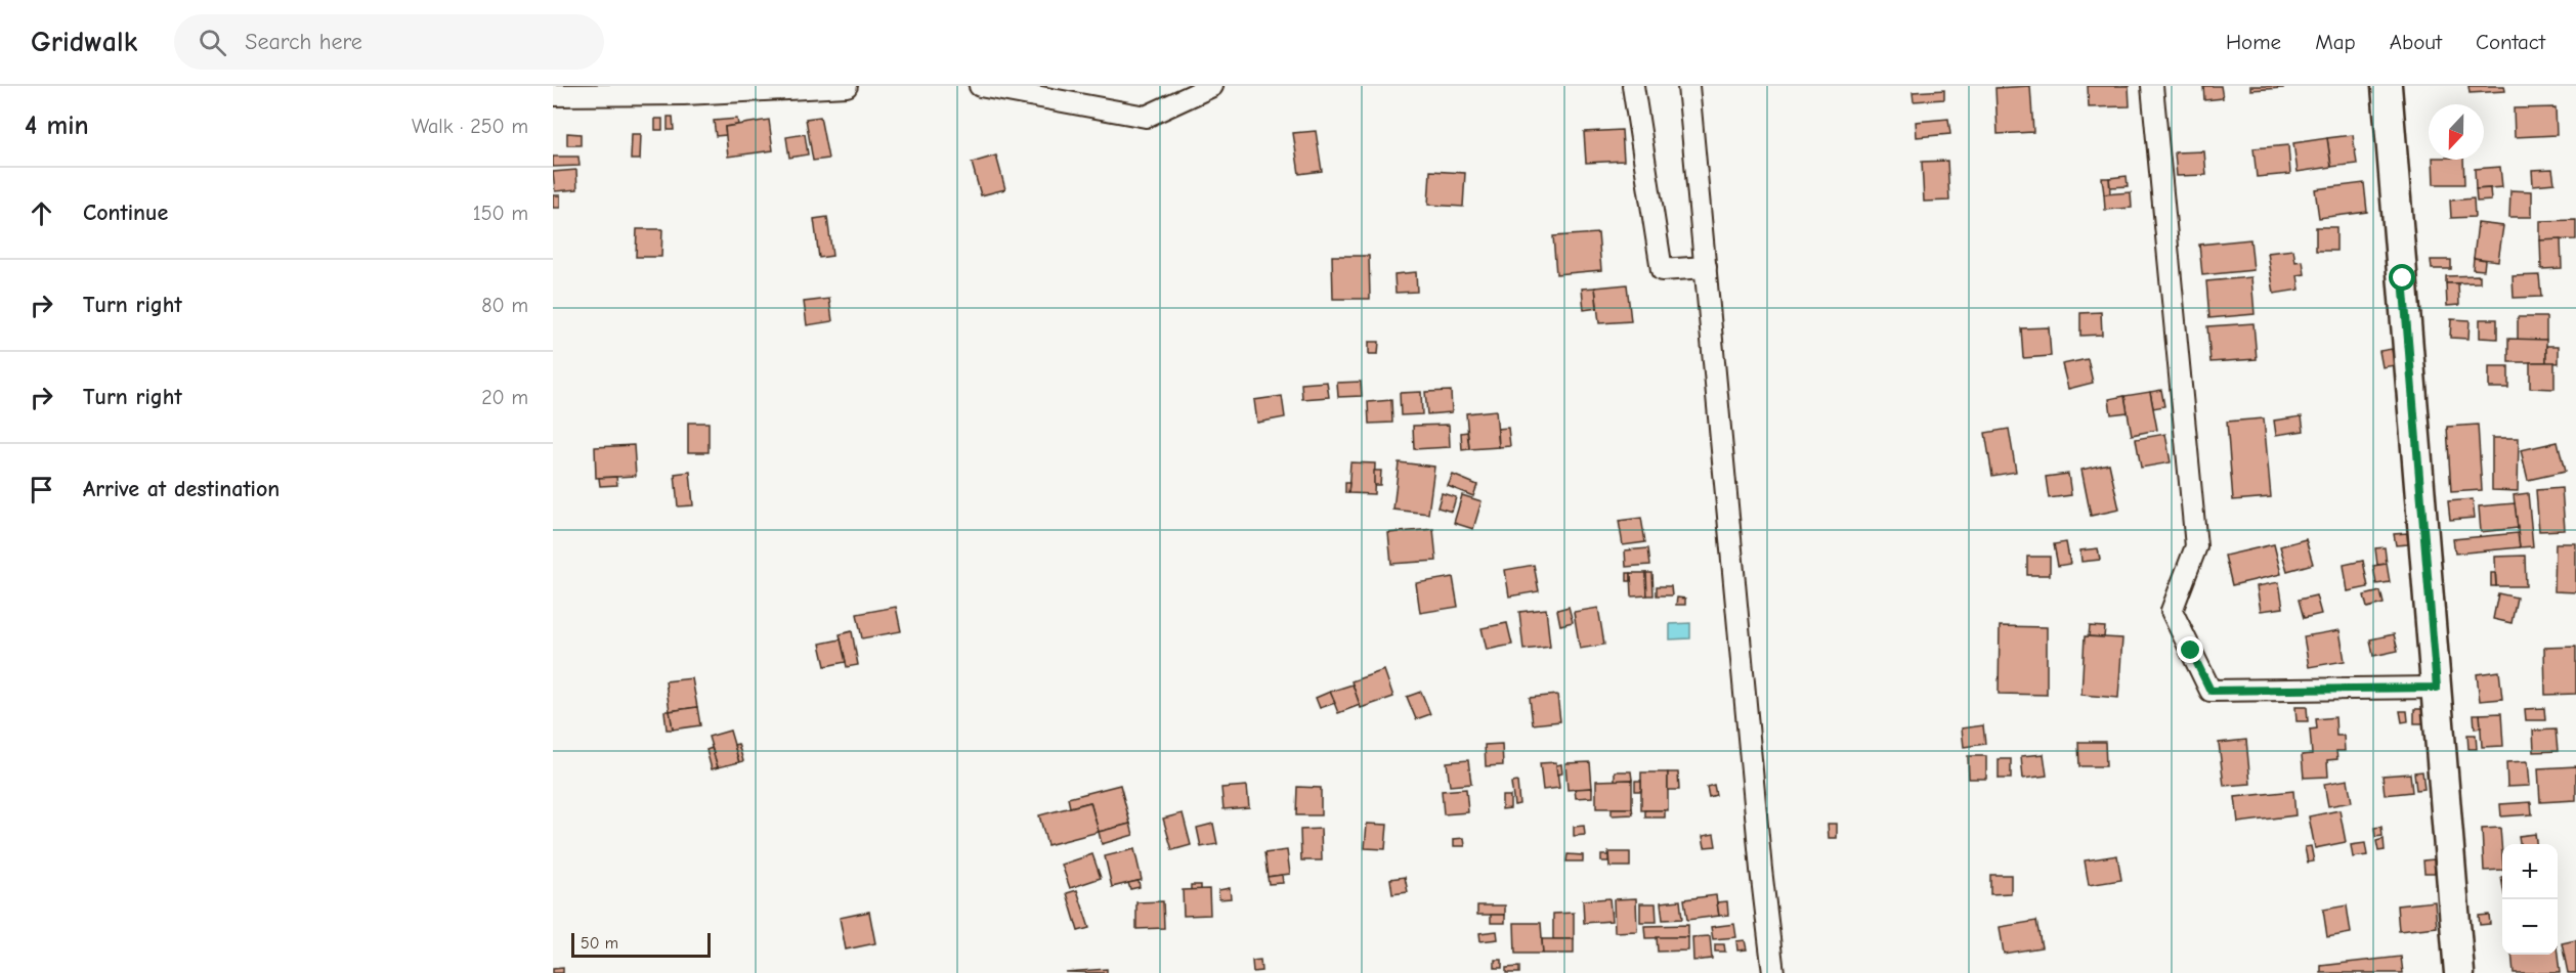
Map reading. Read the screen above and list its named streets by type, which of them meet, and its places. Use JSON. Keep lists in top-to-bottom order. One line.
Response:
{"scale_bar":"50 m","north":"bottom","page":{"header":"Gridwalk","search":"Search here","nav":["Home","Map","About","Contact"],"heading":["4 min","Walk · 250 m"],"list":[["Continue","150 m"],["Turn right","80 m"],["Turn right","20 m"],"Arrive at destination"],"map_buttons":["+","−"],"scale":"50 m"}}
